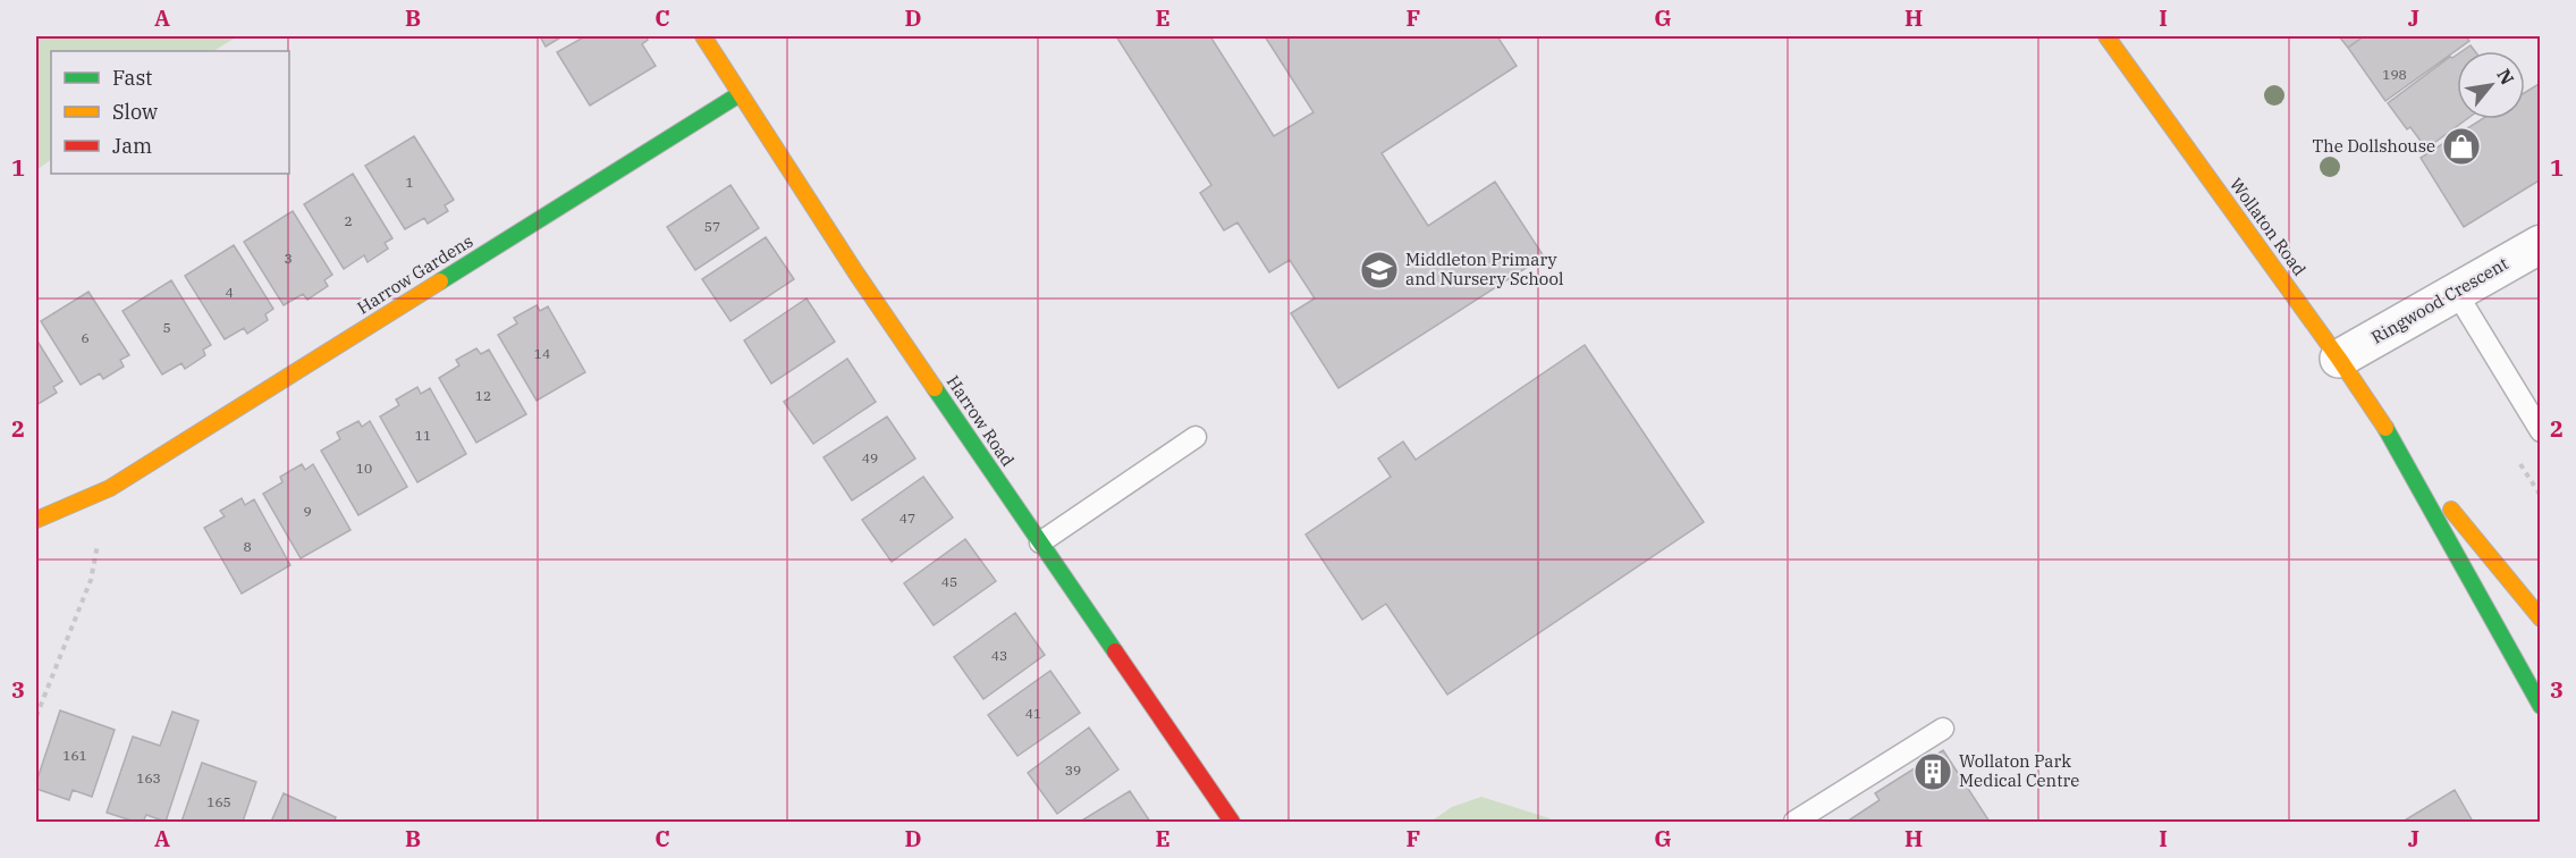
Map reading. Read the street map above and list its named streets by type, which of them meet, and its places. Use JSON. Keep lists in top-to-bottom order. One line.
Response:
{"streets":{"street":["Wollaton Road","Harrow Gardens","Ringwood Crescent","Harrow Road"]},"crossings":[["Wollaton Road","Ringwood Crescent"],["Harrow Gardens","Harrow Road"]],"places":{"shop":["The Dollshouse"],"school or university":["Middleton Primary and Nursery School"],"building":["Wollaton Park Medical Centre"]},"house_numbers":["198","1","2","57","3","4","5","6","14","12","11","49","10","9","47","8","45","43","41","161","39","163","165"],"legend":["Fast","Slow","Jam"],"north":"top right","grid":{"columns":["A","B","C","D","E","F","G","H","I","J"],"rows":["1","2","3"]}}
